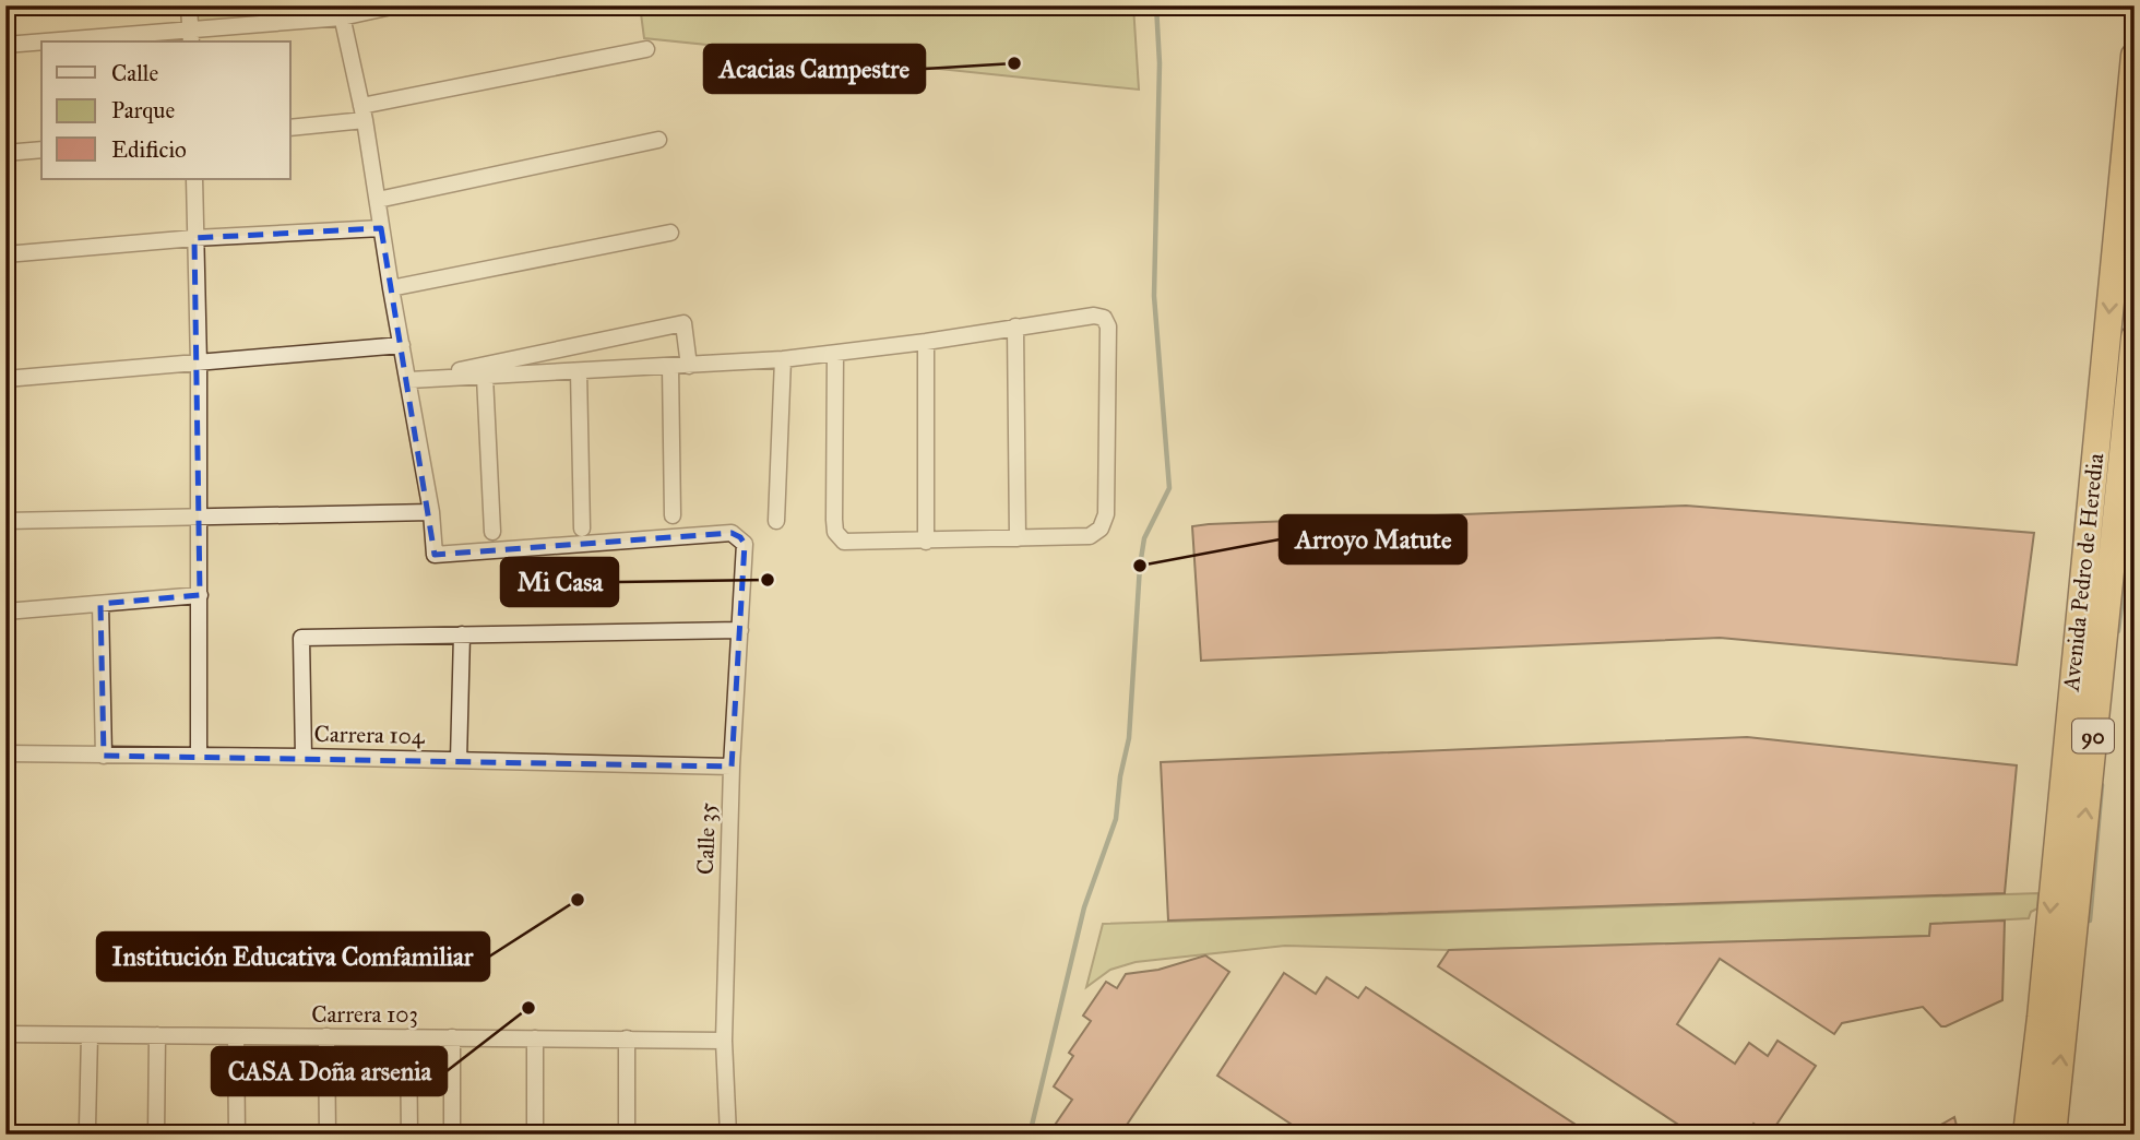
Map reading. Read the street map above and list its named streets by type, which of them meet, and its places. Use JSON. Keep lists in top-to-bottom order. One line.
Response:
{"streets":{"highway":["Avenida Pedro de Heredia","90"],"street":["Carrera 104","Calle 35","Carrera 103"]},"crossings":[["Carrera 104","Calle 35"],["Calle 35","Carrera 103"]],"places":["Acacias Campestre","Arroyo Matute","Mi Casa","Institución Educativa Comfamiliar","CASA Doña arsenia"],"legend":["Calle","Parque","Edificio"]}
